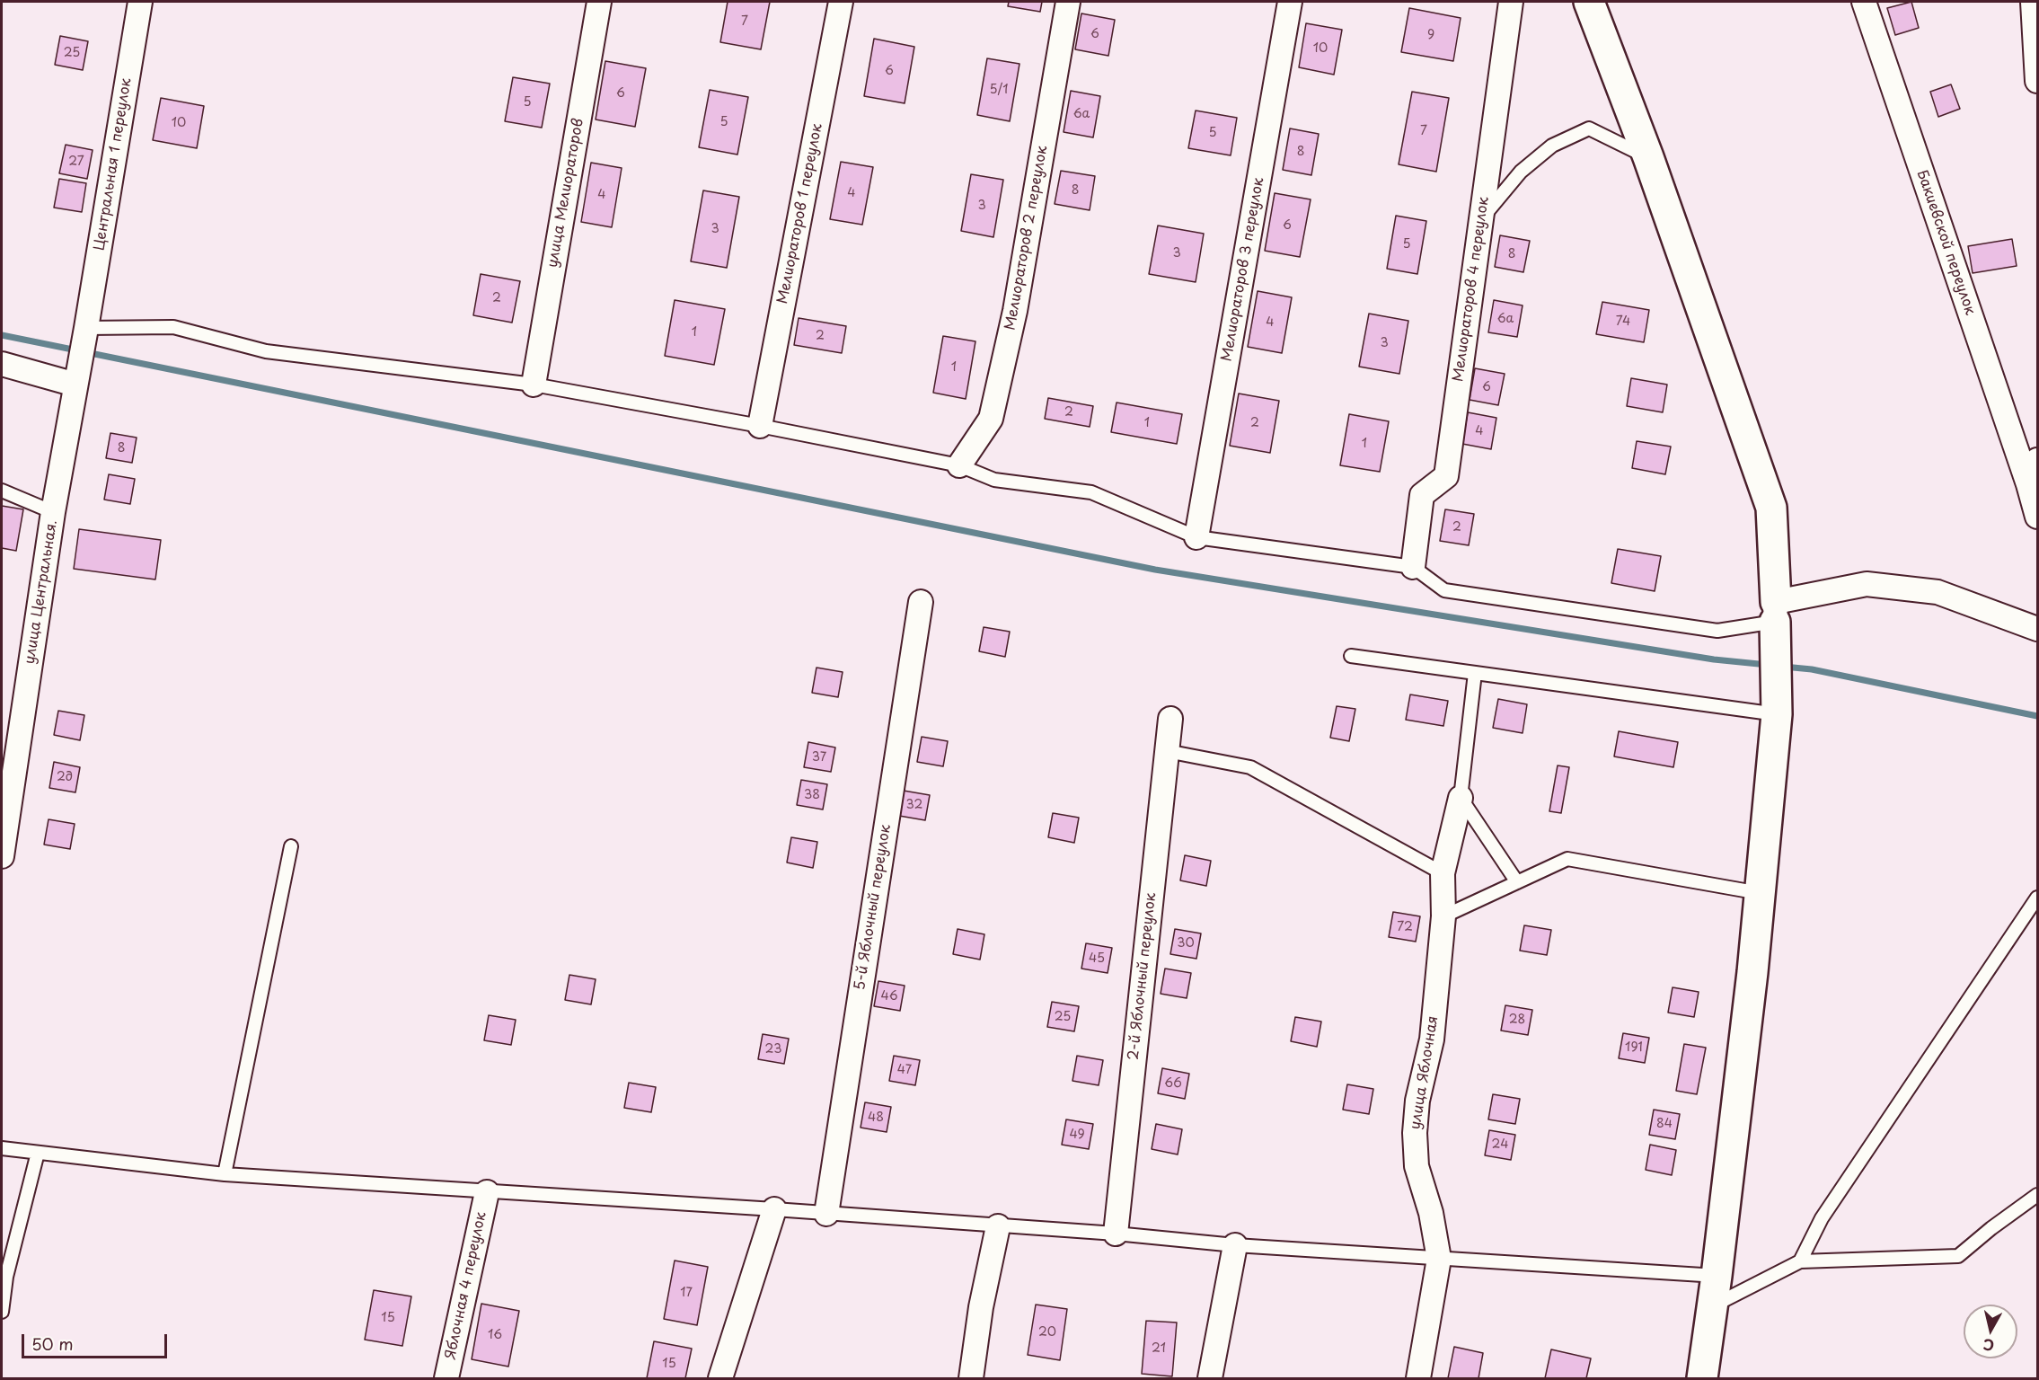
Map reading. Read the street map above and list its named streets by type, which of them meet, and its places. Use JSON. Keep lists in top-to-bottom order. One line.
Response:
{"streets":{"street":["Центральная 1 переулок","улица Мелиораторов","Мелиораторов 1 переулок","Мелиораторов 2 переулок","Бакиевской переулок","Мелиораторов 3 переулок","Мелиораторов 4 переулок","улица Центральная.","5-й Яблочный переулок","2-й Яблочный переулок","улица Яблочная","Яблочная 4 переулок"]},"crossings":[["Центральная 1 переулок","улица Центральная."]],"house_numbers":["7","6","9","10","25","6","5/1","6","5","6а","5","10","7","5","8","27","8","4","4","3","6","3","5","3","8","2","6а","74","4","1","2","3","1","6","2","1","2","4","1","8","2","37","2д","38","32","72","30","45","46","25","28","191","23","47","66","48","84","49","24","17","15","20","16","21","15"],"scale_bar":"50 m","north":"bottom"}
